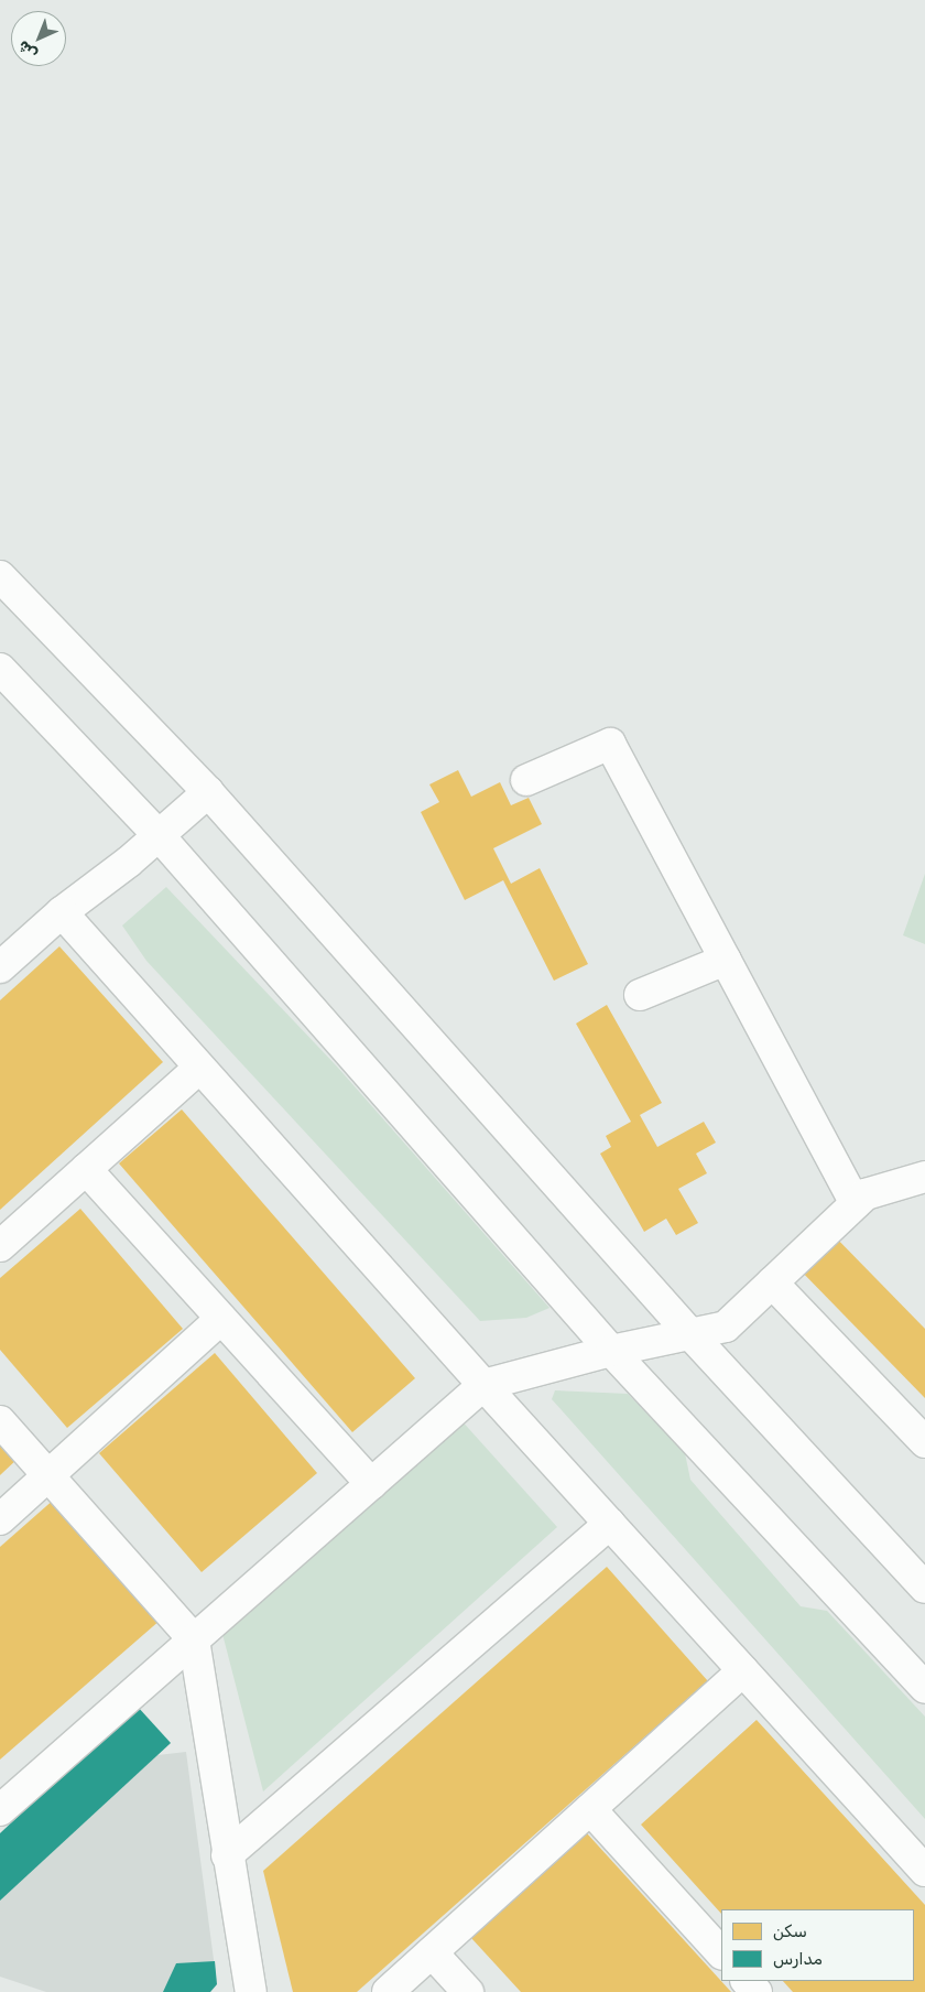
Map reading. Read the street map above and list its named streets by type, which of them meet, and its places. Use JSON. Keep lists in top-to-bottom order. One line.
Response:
{"legend":["سكن","مدارس"],"north":"bottom left"}
